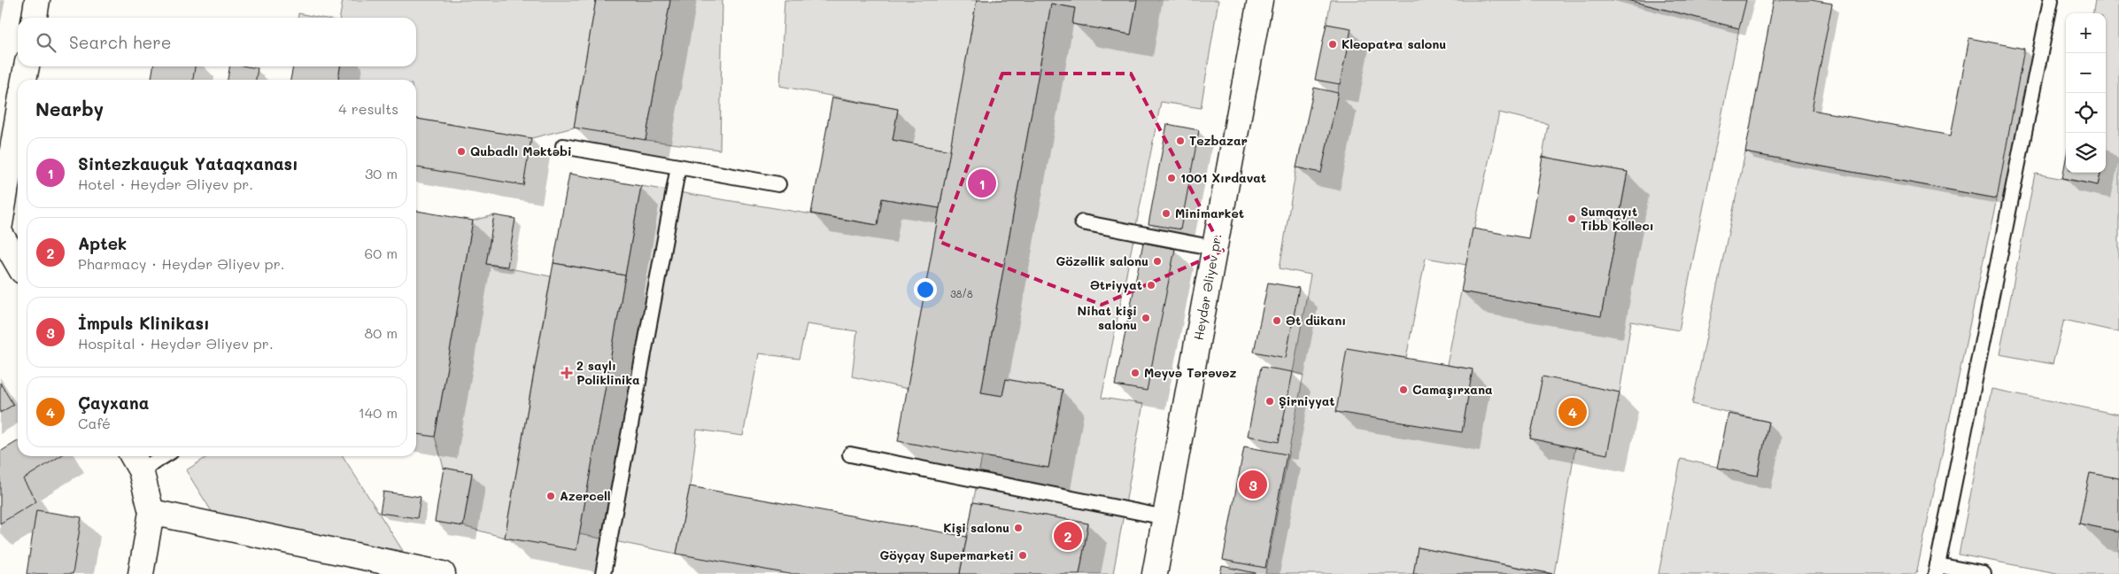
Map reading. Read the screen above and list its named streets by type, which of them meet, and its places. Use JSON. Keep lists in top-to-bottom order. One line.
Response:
{"streets":{"street":["Heydər Əliyev pr."]},"places":{"other":["Kleopatra salonu","Tezbazar","Qubadlı Məktəbi","1001 Xırdavat","Minimarket","Sumqayıt Tibb Kollecı","Gözəllik salonu","Ətriyyat","Nihat kişi salonu","Ət dükanı","Meyvə Tərəvəz","Camaşırxana","Şirniyyat","Azercell","Kişi salonu","Göyçay Supermarketi"],"health":["2 saylı Poliklinika"]},"house_numbers":["38/8"],"page":{"map_buttons":["+","−"],"search":"Search here","heading":["Nearby","4 results"],"list":[{"mark":"1","name":"Sintezkauçuk Yataqxanası","note":"Hotel · Heydər Əliyev pr.","value":"30 m"},{"mark":"2","name":"Aptek","note":"Pharmacy · Heydər Əliyev pr.","value":"60 m"},{"mark":"3","name":"İmpuls Klinikası","note":"Hospital · Heydər Əliyev pr.","value":"80 m"},{"mark":"4","name":"Çayxana","note":"Café","value":"140 m"}],"pins":["1","4","3","2"]}}
